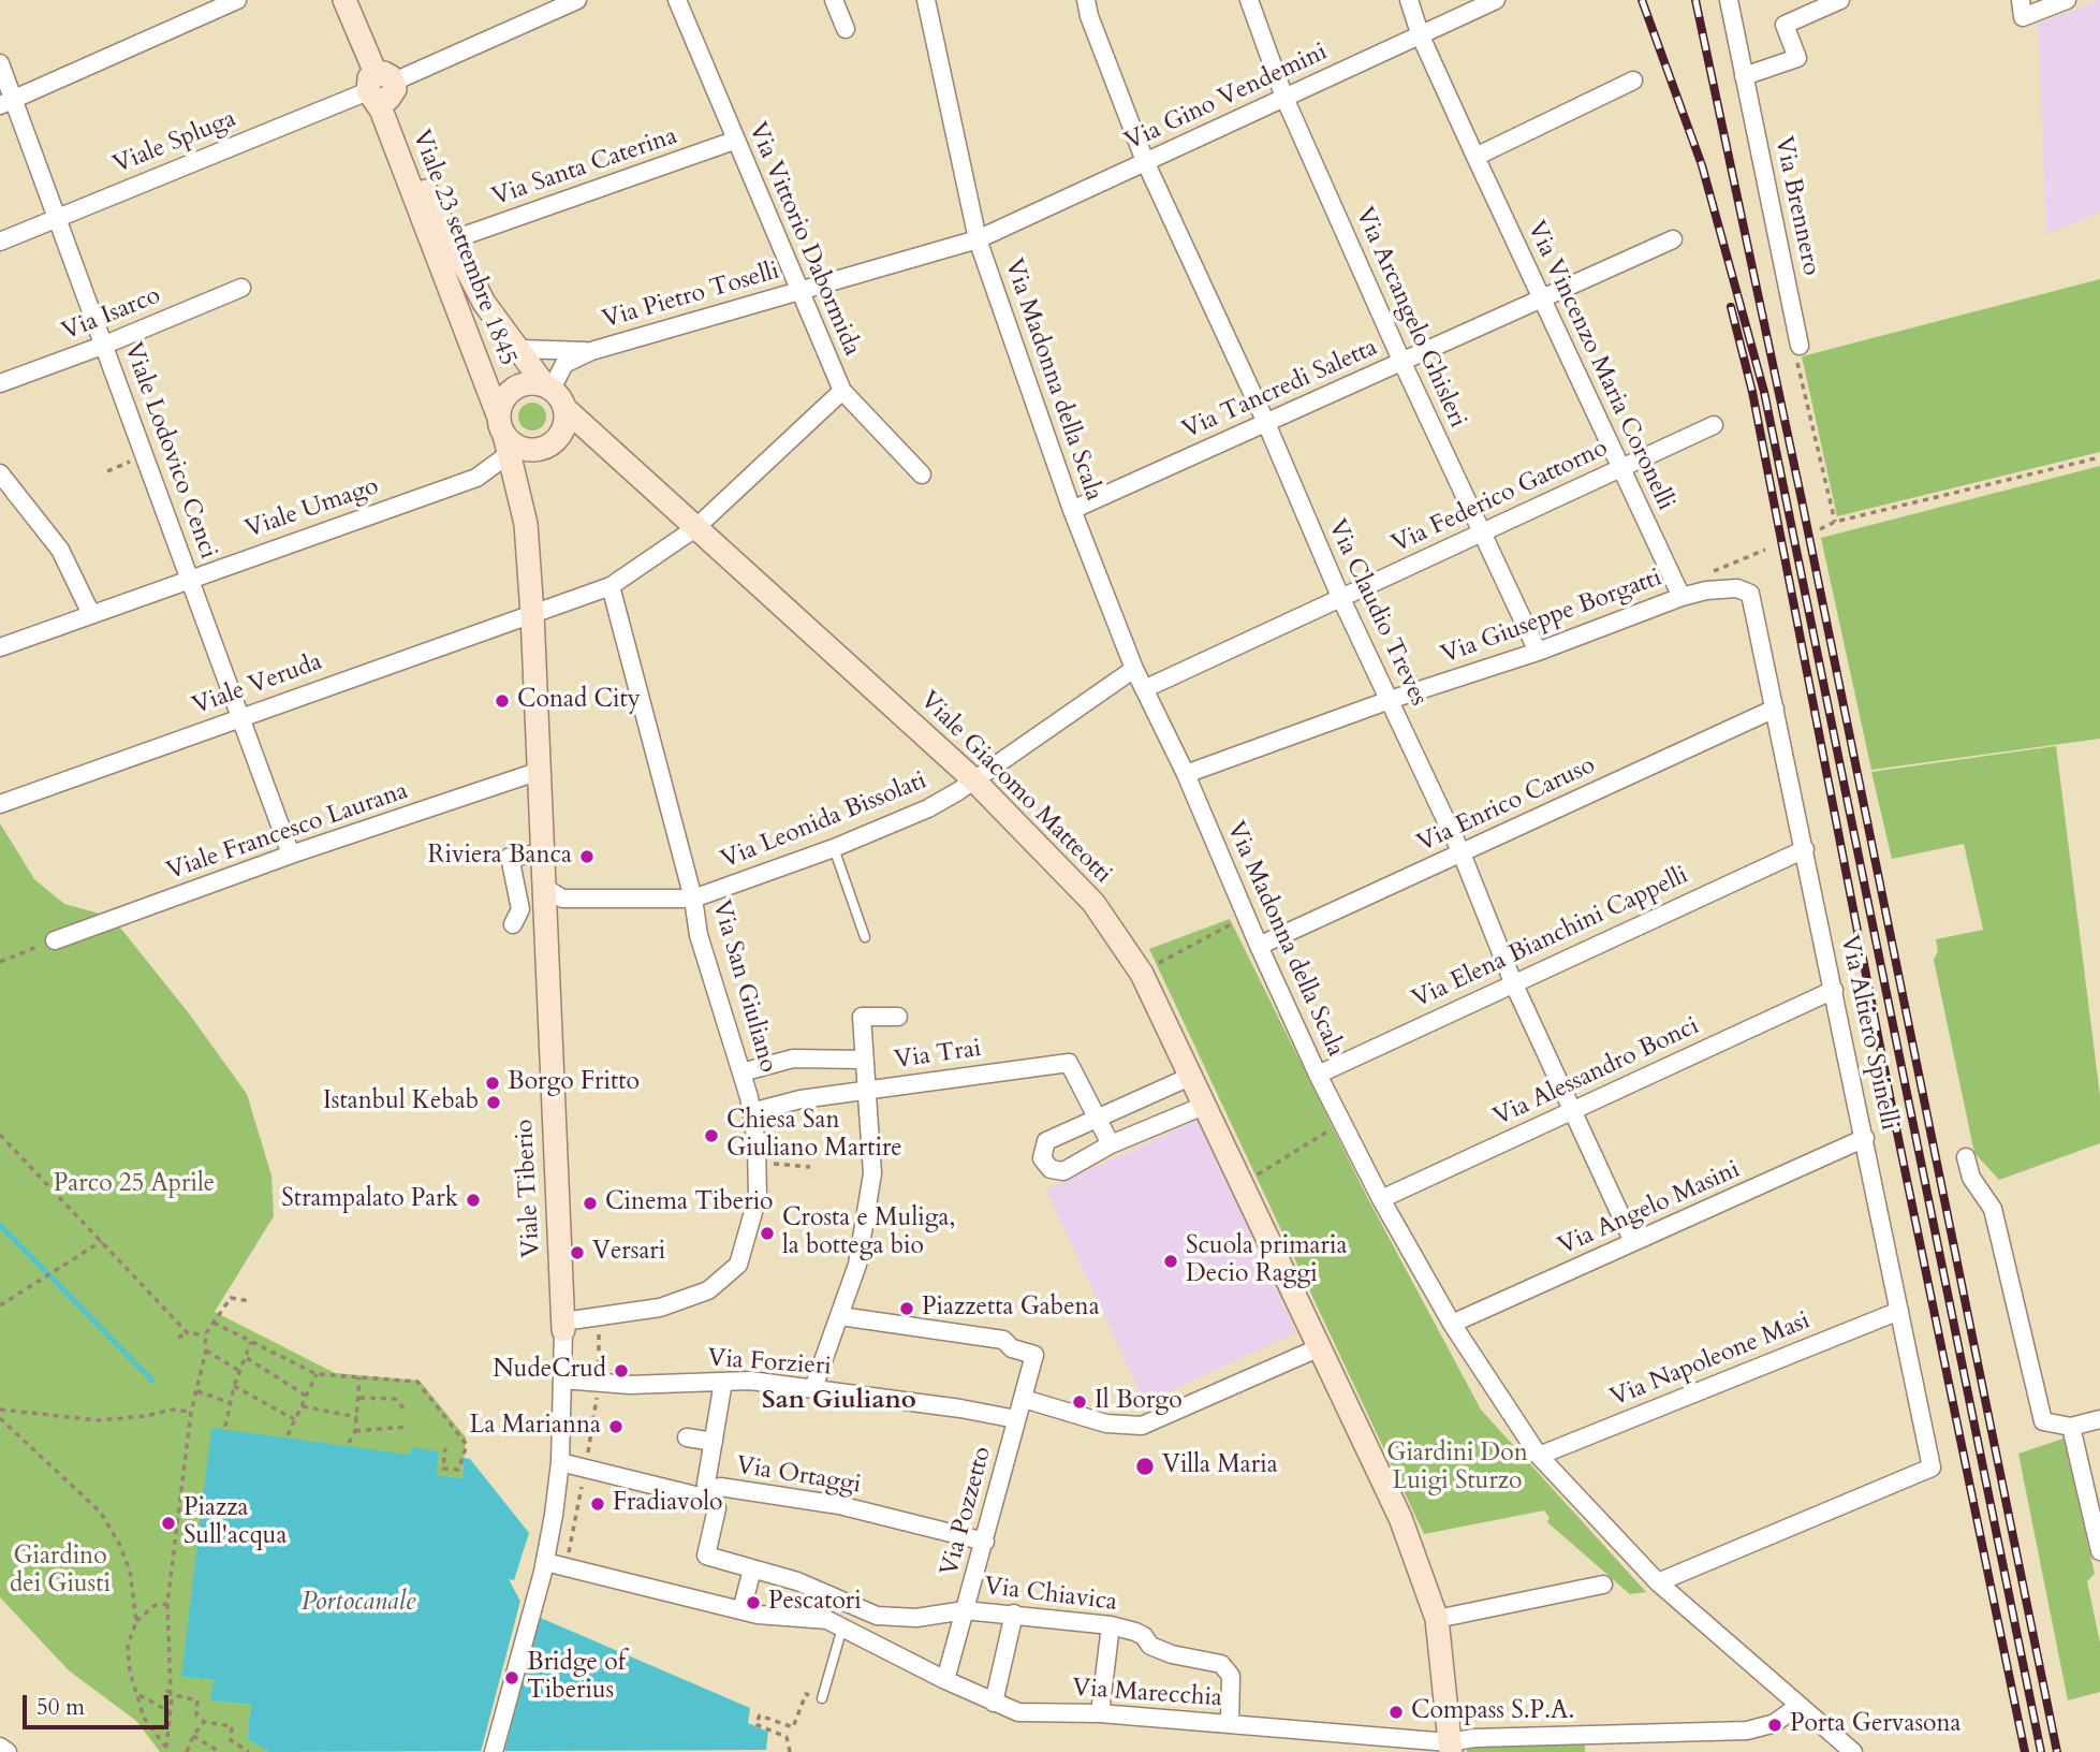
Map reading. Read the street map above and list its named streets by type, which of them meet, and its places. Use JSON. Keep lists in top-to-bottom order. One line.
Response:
{"streets":{"main road":["Viale 23 settembre 1845","Viale Giacomo Matteotti","Viale Tiberio"],"street":["Via Gino Vendemini","Viale Spluga","Via Santa Caterina","Via Brennero","Via Vittorio Dabormida","Via Pietro Toselli","Via Isarco","Via Arcangelo Ghisleri","Via Vincenzo Maria Coronelli","Via Madonna della Scala","Via Tancredi Saletta","Viale Lodovico Cenci","Via Federico Gattorno","Viale Umago","Via Claudio Treves","Via Giuseppe Borgatti","Viale Veruda","Via Enrico Caruso","Via Leonida Bissolati","Viale Francesco Laurana","Via Elena Bianchini Cappelli","Via San Giuliano","Via Altiero Spinelli","Via Trai","Via Alessandro Bonci","Via Angelo Masini","Via Napoleone Masi","Via Forzieri","Via Ortaggi","Via Pozzetto","Via Chiavica","Via Marecchia"]},"crossings":[["Via Gino Vendemini","Via Pietro Toselli"],["Via Gino Vendemini","Via Arcangelo Ghisleri"],["Via Gino Vendemini","Via Vincenzo Maria Coronelli"],["Via Gino Vendemini","Via Madonna della Scala"],["Via Gino Vendemini","Via Claudio Treves"],["Viale Spluga","Viale 23 settembre 1845"],["Viale Spluga","Viale Lodovico Cenci"],["Via Santa Caterina","Via Vittorio Dabormida"],["Via Santa Caterina","Viale 23 settembre 1845"],["Via Vittorio Dabormida","Via Pietro Toselli"],["Via Vittorio Dabormida","Viale Veruda"],["Viale 23 settembre 1845","Via Pietro Toselli"],["Viale 23 settembre 1845","Viale Umago"],["Viale 23 settembre 1845","Viale Giacomo Matteotti"],["Viale 23 settembre 1845","Viale Tiberio"],["Via Pietro Toselli","Via Madonna della Scala"],["Via Pietro Toselli","Viale Umago"],["Via Pietro Toselli","Viale Giacomo Matteotti"],["Via Isarco","Viale Lodovico Cenci"],["Via Arcangelo Ghisleri","Via Tancredi Saletta"],["Via Arcangelo Ghisleri","Via Federico Gattorno"],["Via Arcangelo Ghisleri","Via Giuseppe Borgatti"],["Via Vincenzo Maria Coronelli","Via Tancredi Saletta"],["Via Vincenzo Maria Coronelli","Via Federico Gattorno"],["Via Vincenzo Maria Coronelli","Via Giuseppe Borgatti"],["Via Madonna della Scala","Via Tancredi Saletta"],["Via Madonna della Scala","Via Federico Gattorno"],["Via Madonna della Scala","Via Giuseppe Borgatti"],["Via Madonna della Scala","Via Enrico Caruso"],["Via Madonna della Scala","Via Leonida Bissolati"],["Via Madonna della Scala","Via Elena Bianchini Cappelli"],["Via Madonna della Scala","Via Altiero Spinelli"],["Via Madonna della Scala","Via Alessandro Bonci"],["Via Madonna della Scala","Via Angelo Masini"],["Via Madonna della Scala","Via Napoleone Masi"],["Via Madonna della Scala","Via Marecchia"],["Via Tancredi Saletta","Via Claudio Treves"],["Viale Lodovico Cenci","Viale Umago"],["Viale Lodovico Cenci","Viale Veruda"],["Viale Lodovico Cenci","Viale Francesco Laurana"],["Via Federico Gattorno","Via Claudio Treves"],["Viale Umago","Viale Giacomo Matteotti"],["Via Claudio Treves","Via Giuseppe Borgatti"],["Via Claudio Treves","Via Enrico Caruso"],["Via Claudio Treves","Via Elena Bianchini Cappelli"],["Via Claudio Treves","Via Alessandro Bonci"],["Via Claudio Treves","Via Angelo Masini"],["Via Giuseppe Borgatti","Via Altiero Spinelli"],["Viale Veruda","Viale Giacomo Matteotti"],["Viale Veruda","Via San Giuliano"],["Viale Veruda","Viale Tiberio"],["Viale Giacomo Matteotti","Via Leonida Bissolati"],["Viale Giacomo Matteotti","Via Marecchia"],["Via Enrico Caruso","Via Altiero Spinelli"],["Via Leonida Bissolati","Via San Giuliano"],["Via Leonida Bissolati","Viale Tiberio"],["Viale Francesco Laurana","Viale Tiberio"],["Via Elena Bianchini Cappelli","Via Altiero Spinelli"],["Via San Giuliano","Via Trai"],["Via San Giuliano","Viale Tiberio"],["Via Altiero Spinelli","Via Alessandro Bonci"],["Via Altiero Spinelli","Via Angelo Masini"],["Via Altiero Spinelli","Via Napoleone Masi"],["Viale Tiberio","Via Forzieri"],["Viale Tiberio","Via Ortaggi"],["Viale Tiberio","Via Marecchia"],["Via Forzieri","Via Pozzetto"],["Via Ortaggi","Via Pozzetto"],["Via Ortaggi","Via Chiavica"],["Via Pozzetto","Via Chiavica"],["Via Pozzetto","Via Marecchia"],["Via Chiavica","Via Marecchia"]],"districts":["San Giuliano"],"water":["Portocanale"],"parks":["Parco 25 Aprile","Giardini Don Luigi Sturzo","Giardino dei Giusti"],"places":["Conad City","Riviera Banca","Borgo Fritto","Istanbul Kebab","Chiesa San Giuliano Martire","Strampalato Park","Cinema Tiberio","Crosta e Muliga, la bottega bio","Versari","Scuola primaria Decio Raggi","Piazzetta Gabena","NudeCrud","Il Borgo","La Marianna","Villa Maria","Fradiavolo","Piazza Sull'acqua","Pescatori","Bridge of Tiberius","Compass S.P.A.","Porta Gervasona"],"scale_bar":"50 m"}
